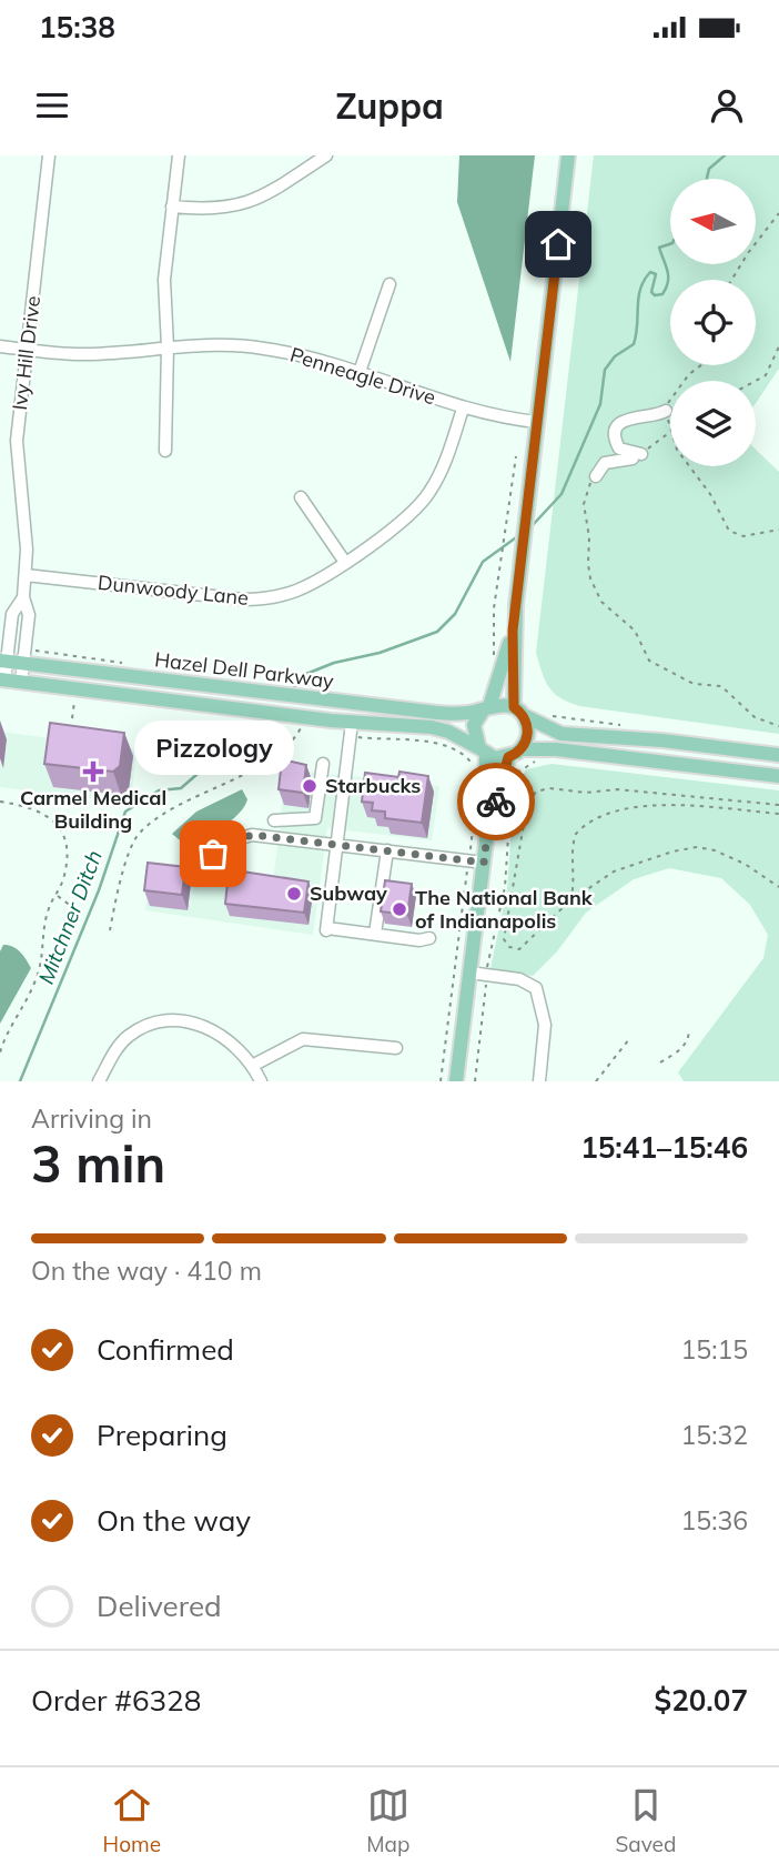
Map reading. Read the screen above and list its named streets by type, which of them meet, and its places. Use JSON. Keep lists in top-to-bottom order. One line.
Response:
{"streets":{"main road":["Hazel Dell Parkway"],"street":["Ivy Hill Drive","Penneagle Drive","Dunwoody Lane"]},"crossings":[["Ivy Hill Drive","Penneagle Drive"],["Ivy Hill Drive","Dunwoody Lane"],["Ivy Hill Drive","Hazel Dell Parkway"],["Penneagle Drive","Dunwoody Lane"]],"water":["Mitchner Ditch"],"places":{"health":["Carmel Medical Building"],"other":["Starbucks","Pizzology","Subway","The National Bank of Indianapolis"]},"north":"left","page":{"status":"15:38","header":"Zuppa","bubble":"Pizzology","heading":["3 min","Arriving in","15:41–15:46"],"panel":["Order #6328","$20.07"],"bar":"On the way · 410 m","list":[["Confirmed","15:15"],["Preparing","15:32"],["On the way","15:36"],"Delivered"],"tabs":["Home","Map","Saved"]}}
